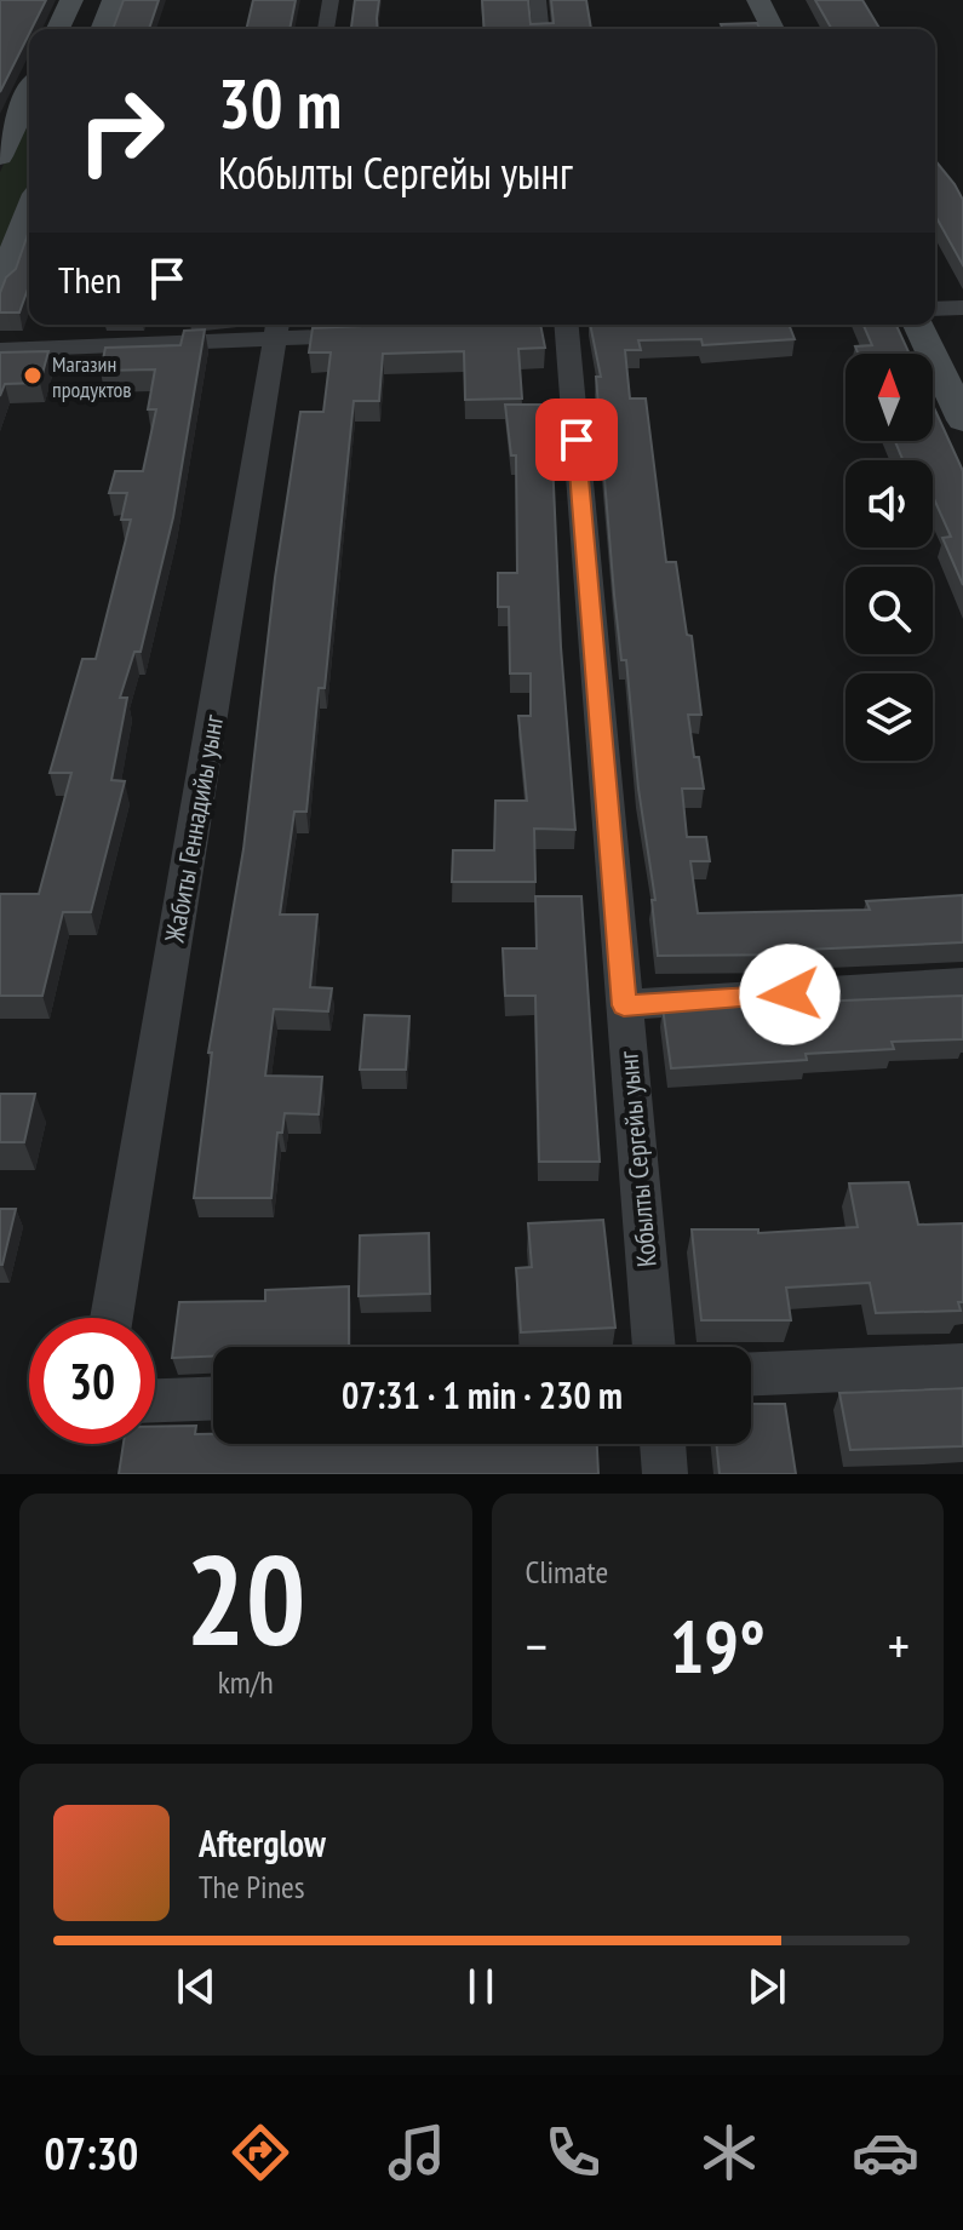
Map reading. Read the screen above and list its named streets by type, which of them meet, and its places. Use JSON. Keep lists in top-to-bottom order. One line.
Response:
{"streets":{"street":["Жабиты Геннадийы уынг","Кобылты Сергейы уынг"]},"places":["Магазин продуктов"],"north":"top","page":{"turn":["30 m","Кобылты Сергейы уынг"],"then":"Then","limit":"30","trip":"07:31 · 1 min · 230 m","tile":[["20","km/h"],"Climate"],"heat":["−","19°","+"],"song":["Afterglow","The Pines"],"tabs":"07:30"}}
